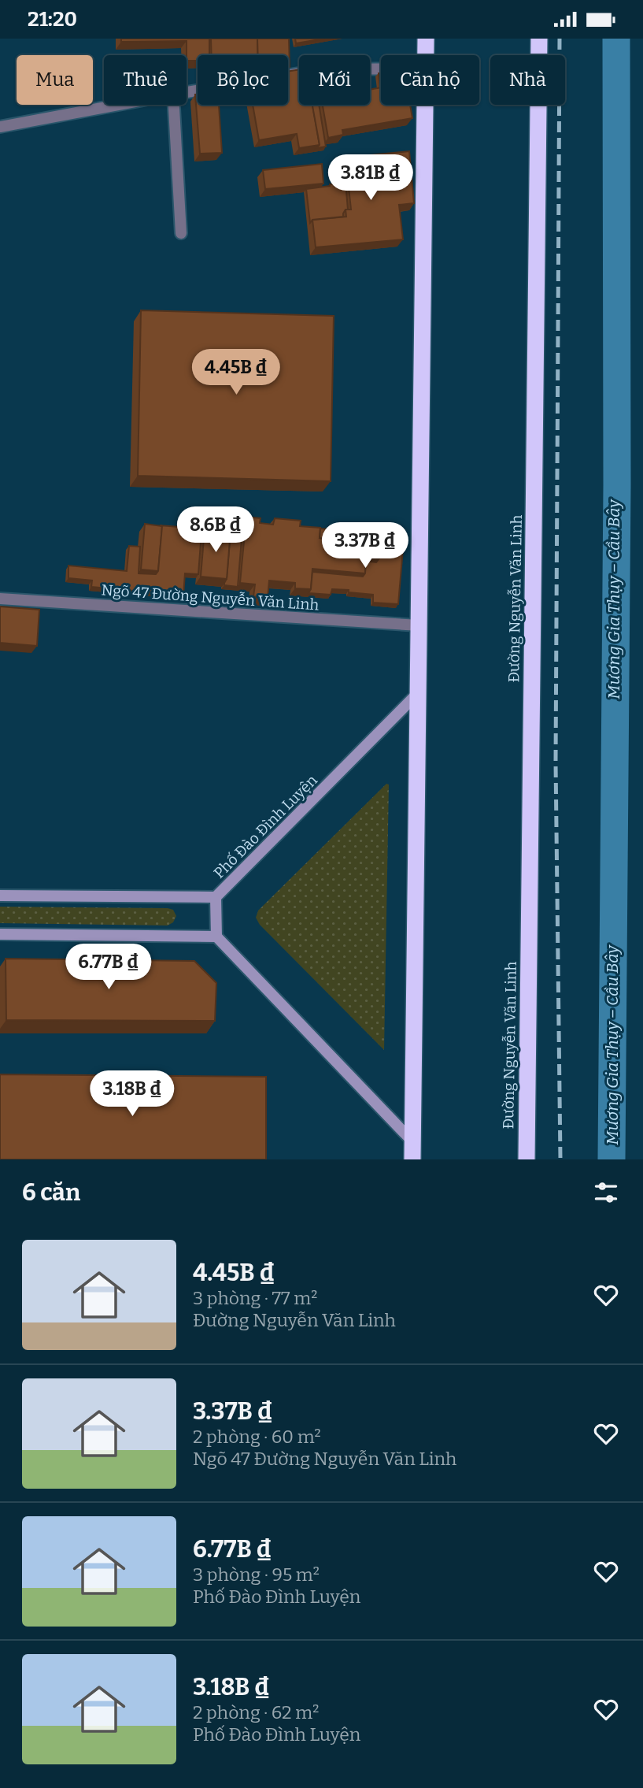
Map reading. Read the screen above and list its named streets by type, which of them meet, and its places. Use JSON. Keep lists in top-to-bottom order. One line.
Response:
{"streets":{"highway":["Đường Nguyễn Văn Linh"],"main road":["Phố Đào Đình Luyện"],"street":["Ngõ 47 Đường Nguyễn Văn Linh"]},"water":["Mương Gia Thụy – Cầu Bây"],"page":{"status":"21:20","chip":["Mua","Thuê","Bộ lọc","Mới","Căn hộ","Nhà"],"price":["3.81B ₫","4.45B ₫","8.6B ₫","3.37B ₫","6.77B ₫","3.18B ₫"],"heading":"6 căn","list":[{"name":"4.45B ₫","note":"3 phòng · 77 m² · Đường Nguyễn Văn Linh"},{"name":"3.37B ₫","note":"2 phòng · 60 m² · Ngõ 47 Đường Nguyễn Văn Linh"},{"name":"6.77B ₫","note":"3 phòng · 95 m² · Phố Đào Đình Luyện"},{"name":"3.18B ₫","note":"2 phòng · 62 m² · Phố Đào Đình Luyện"}]}}
